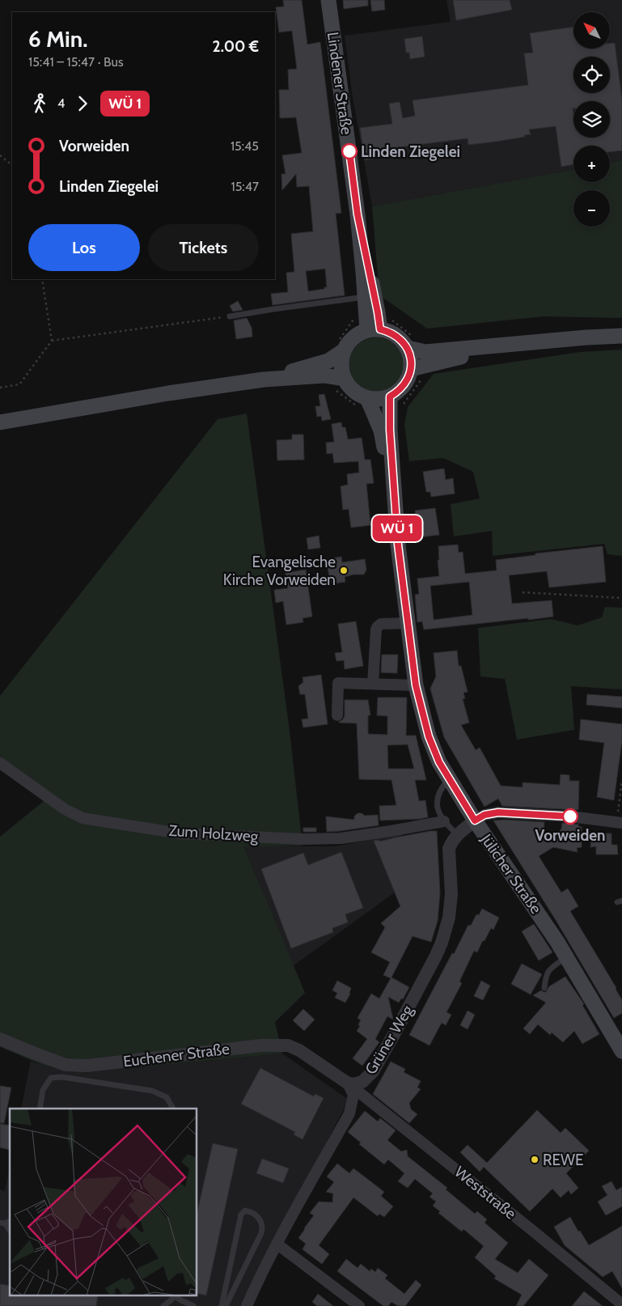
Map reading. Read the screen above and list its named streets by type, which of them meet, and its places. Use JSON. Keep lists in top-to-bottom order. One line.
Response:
{"streets":{"main road":["Lindener Straße","Jülicher Straße"],"street":["Zum Holzweg","Grüner Weg","Euchener Straße","Weststraße"]},"crossings":[["Jülicher Straße","Grüner Weg"],["Grüner Weg","Euchener Straße"],["Grüner Weg","Weststraße"],["Euchener Straße","Weststraße"]],"places":["Linden Ziegelei","Evangelische Kirche Vorweiden","Vorweiden","REWE"],"north":"top left","page":{"on_map":"WÜ 1","map_buttons":["+","−"],"heading":["6 Min.","15:41 – 15:47 · Bus","2.00 €"],"legs":["4","WÜ 1"],"list":[{"name":"Vorweiden","value":"15:45"},{"name":"Linden Ziegelei","value":"15:47"}],"buttons":["Los","Tickets"]}}
